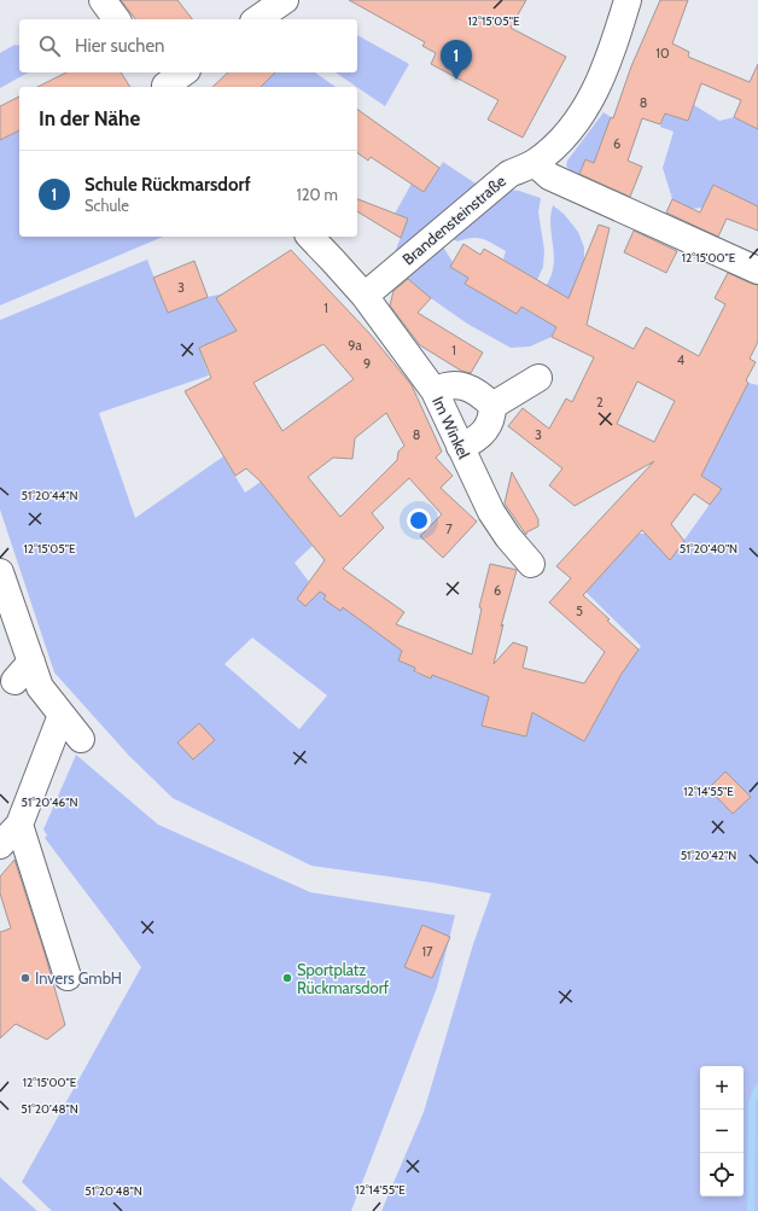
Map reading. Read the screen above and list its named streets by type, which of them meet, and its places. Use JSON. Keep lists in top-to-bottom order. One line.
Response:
{"streets":{"street":["Brandensteinstraße","Im Winkel"]},"crossings":[["Brandensteinstraße","Im Winkel"]],"places":["Invers GmbH","Sportplatz Rückmarsdorf"],"house_numbers":["10","8","6","3","1","9a","1","4","9","2","8","3","7","6","5","17"],"page":{"search":"Hier suchen","pins":"1","heading":"In der Nähe","list":[{"mark":"1","name":"Schule Rückmarsdorf","note":"Schule","value":"120 m"}],"map_buttons":["+","−"]},"coordinates":["12°15'05\"E","12°15'00\"E","51°20'44\"N","51°20'40\"N","12°14'55\"E","51°20'46\"N","51°20'42\"N","51°20'48\"N"]}
